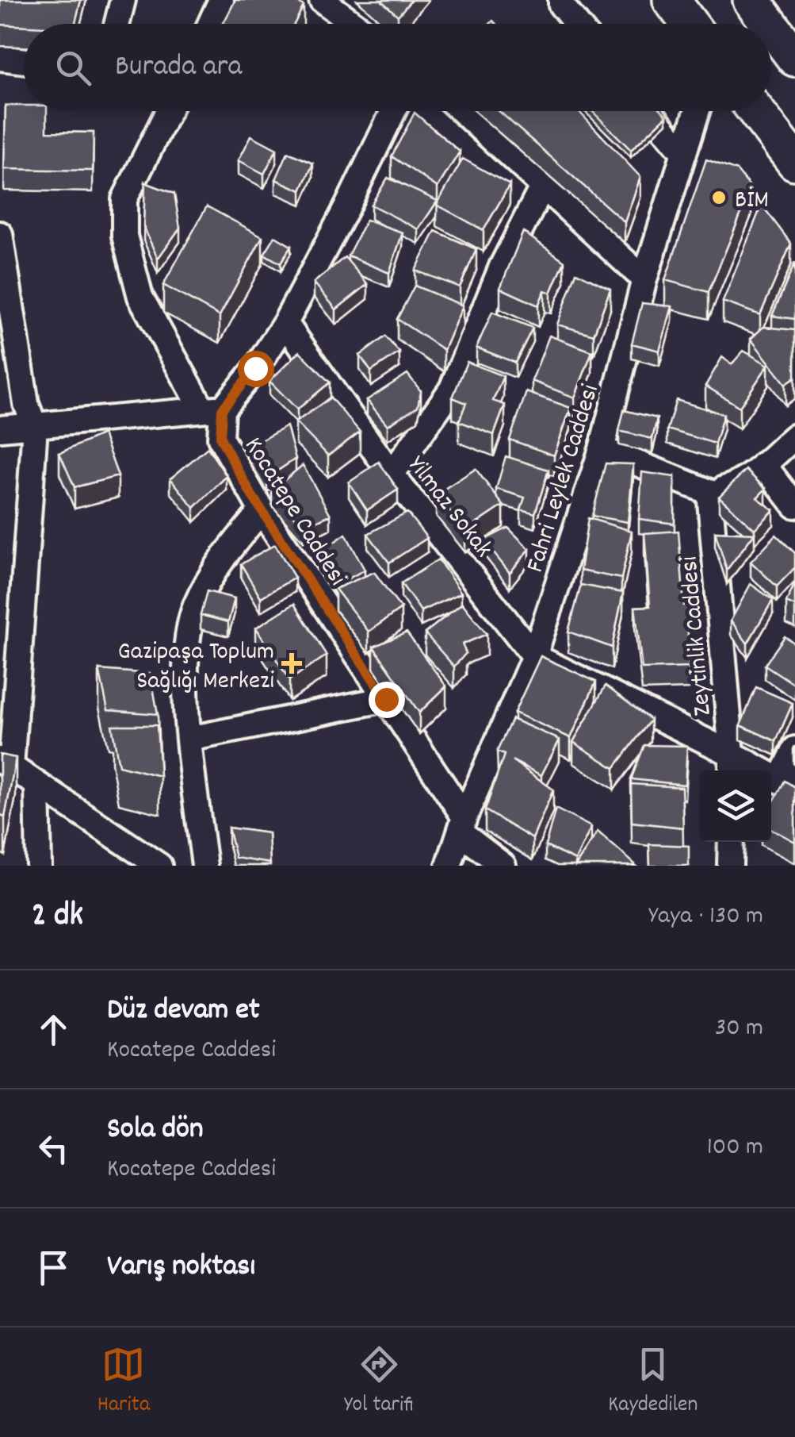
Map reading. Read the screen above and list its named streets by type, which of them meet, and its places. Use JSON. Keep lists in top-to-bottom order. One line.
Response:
{"streets":{"street":["Fahri Leylek Caddesi","Yilmaz Sokak","Kocatepe Caddesi","Zeytinlik Caddesi"]},"crossings":[["Fahri Leylek Caddesi","Yilmaz Sokak"],["Fahri Leylek Caddesi","Kocatepe Caddesi"],["Yilmaz Sokak","Zeytinlik Caddesi"]],"places":{"other":["BİM"],"health":["Gazipaşa Toplum Sağlığı Merkezi"]},"page":{"search":"Burada ara","heading":["2 dk","Yaya · 130 m"],"list":[["Düz devam et","Kocatepe Caddesi","30 m"],["Sola dön","Kocatepe Caddesi","100 m"],"Varış noktası"],"nav":["Harita","Yol tarifi","Kaydedilen"]}}
